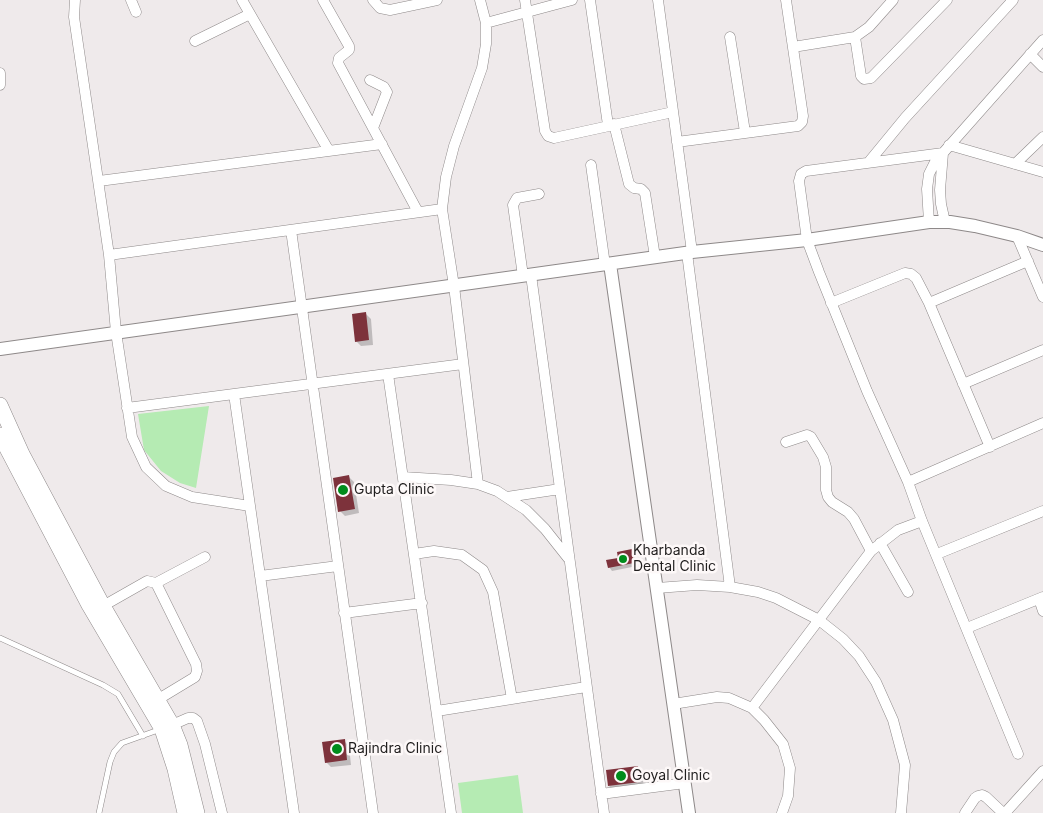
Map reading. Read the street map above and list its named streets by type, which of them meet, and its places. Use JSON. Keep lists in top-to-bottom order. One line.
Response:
{"places":["Gupta Clinic","Kharbanda Dental Clinic","Rajindra Clinic","Goyal Clinic"]}
